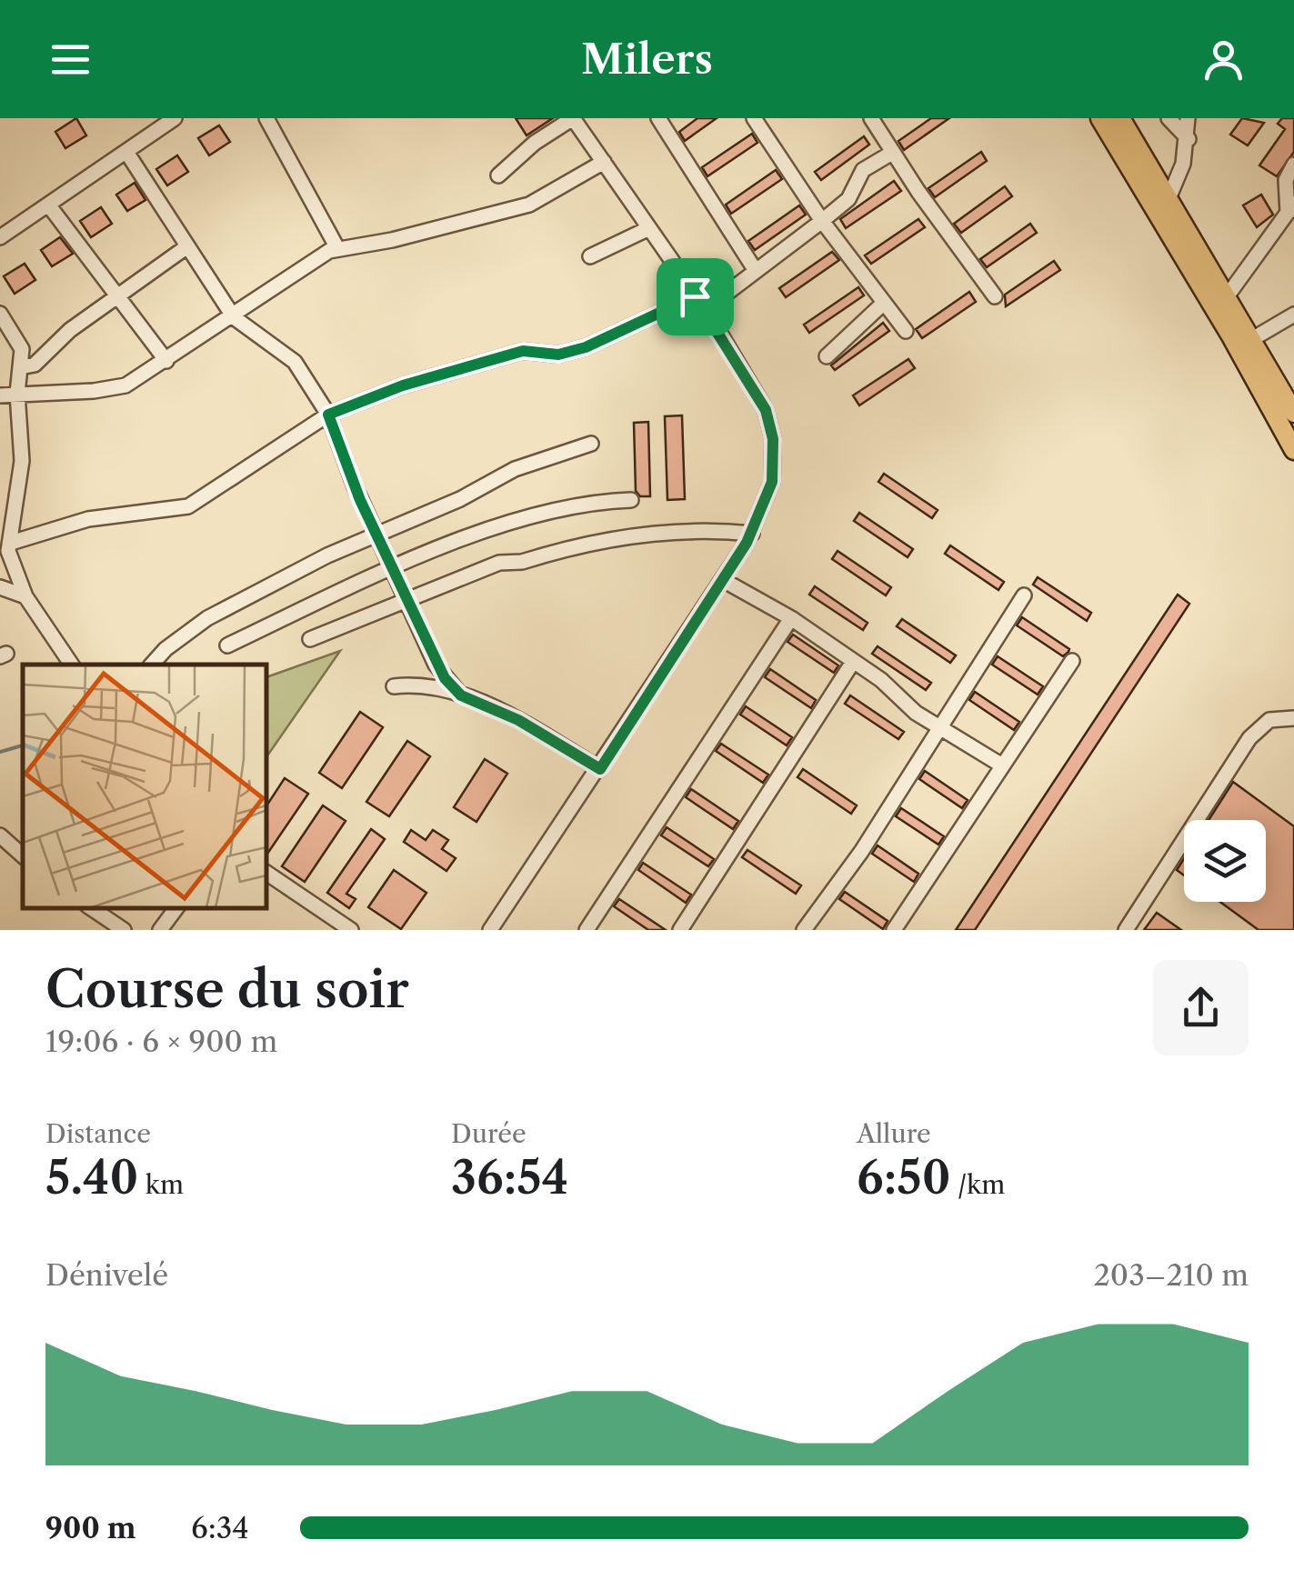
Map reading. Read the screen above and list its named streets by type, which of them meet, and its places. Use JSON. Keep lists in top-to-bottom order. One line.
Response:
{"page":{"header":"Milers","heading":["Course du soir","19:06 · 6 × 900 m"],"stats":[["Distance","5.40 km"],["Durée","36:54"],["Allure","6:50 /km"]],"chart":["Dénivelé","203–210 m"],"list":[{"name":"900 m","note":"6:34"}]}}
